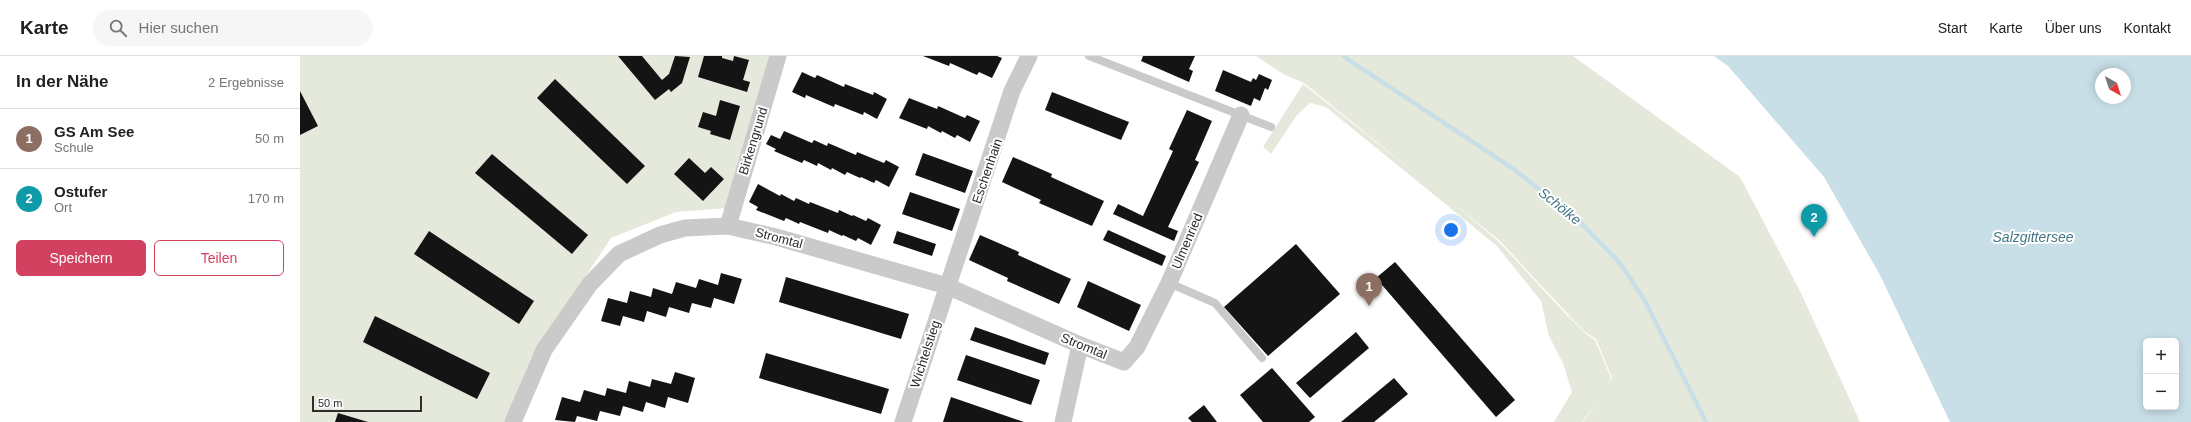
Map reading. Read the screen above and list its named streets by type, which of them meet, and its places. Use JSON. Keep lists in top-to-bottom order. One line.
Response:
{"streets":{"street":["Birkengrund","Eschenhain","Stromtal","Ulmenried","Wichtelstieg"]},"crossings":[["Birkengrund","Stromtal"],["Eschenhain","Stromtal"],["Eschenhain","Wichtelstieg"],["Stromtal","Ulmenried"],["Stromtal","Wichtelstieg"]],"water":["Schölke","Salzgittersee"],"scale_bar":"50 m","north":"bottom right","page":{"header":"Karte","search":"Hier suchen","nav":["Start","Karte","Über uns","Kontakt"],"heading":["In der Nähe","2 Ergebnisse"],"list":[{"mark":"1","name":"GS Am See","note":"Schule","value":"50 m"},{"mark":"2","name":"Ostufer","note":"Ort","value":"170 m"}],"pins":["2","1"],"buttons":["Speichern","Teilen"],"map_buttons":["+","−"],"scale":"50 m"}}
